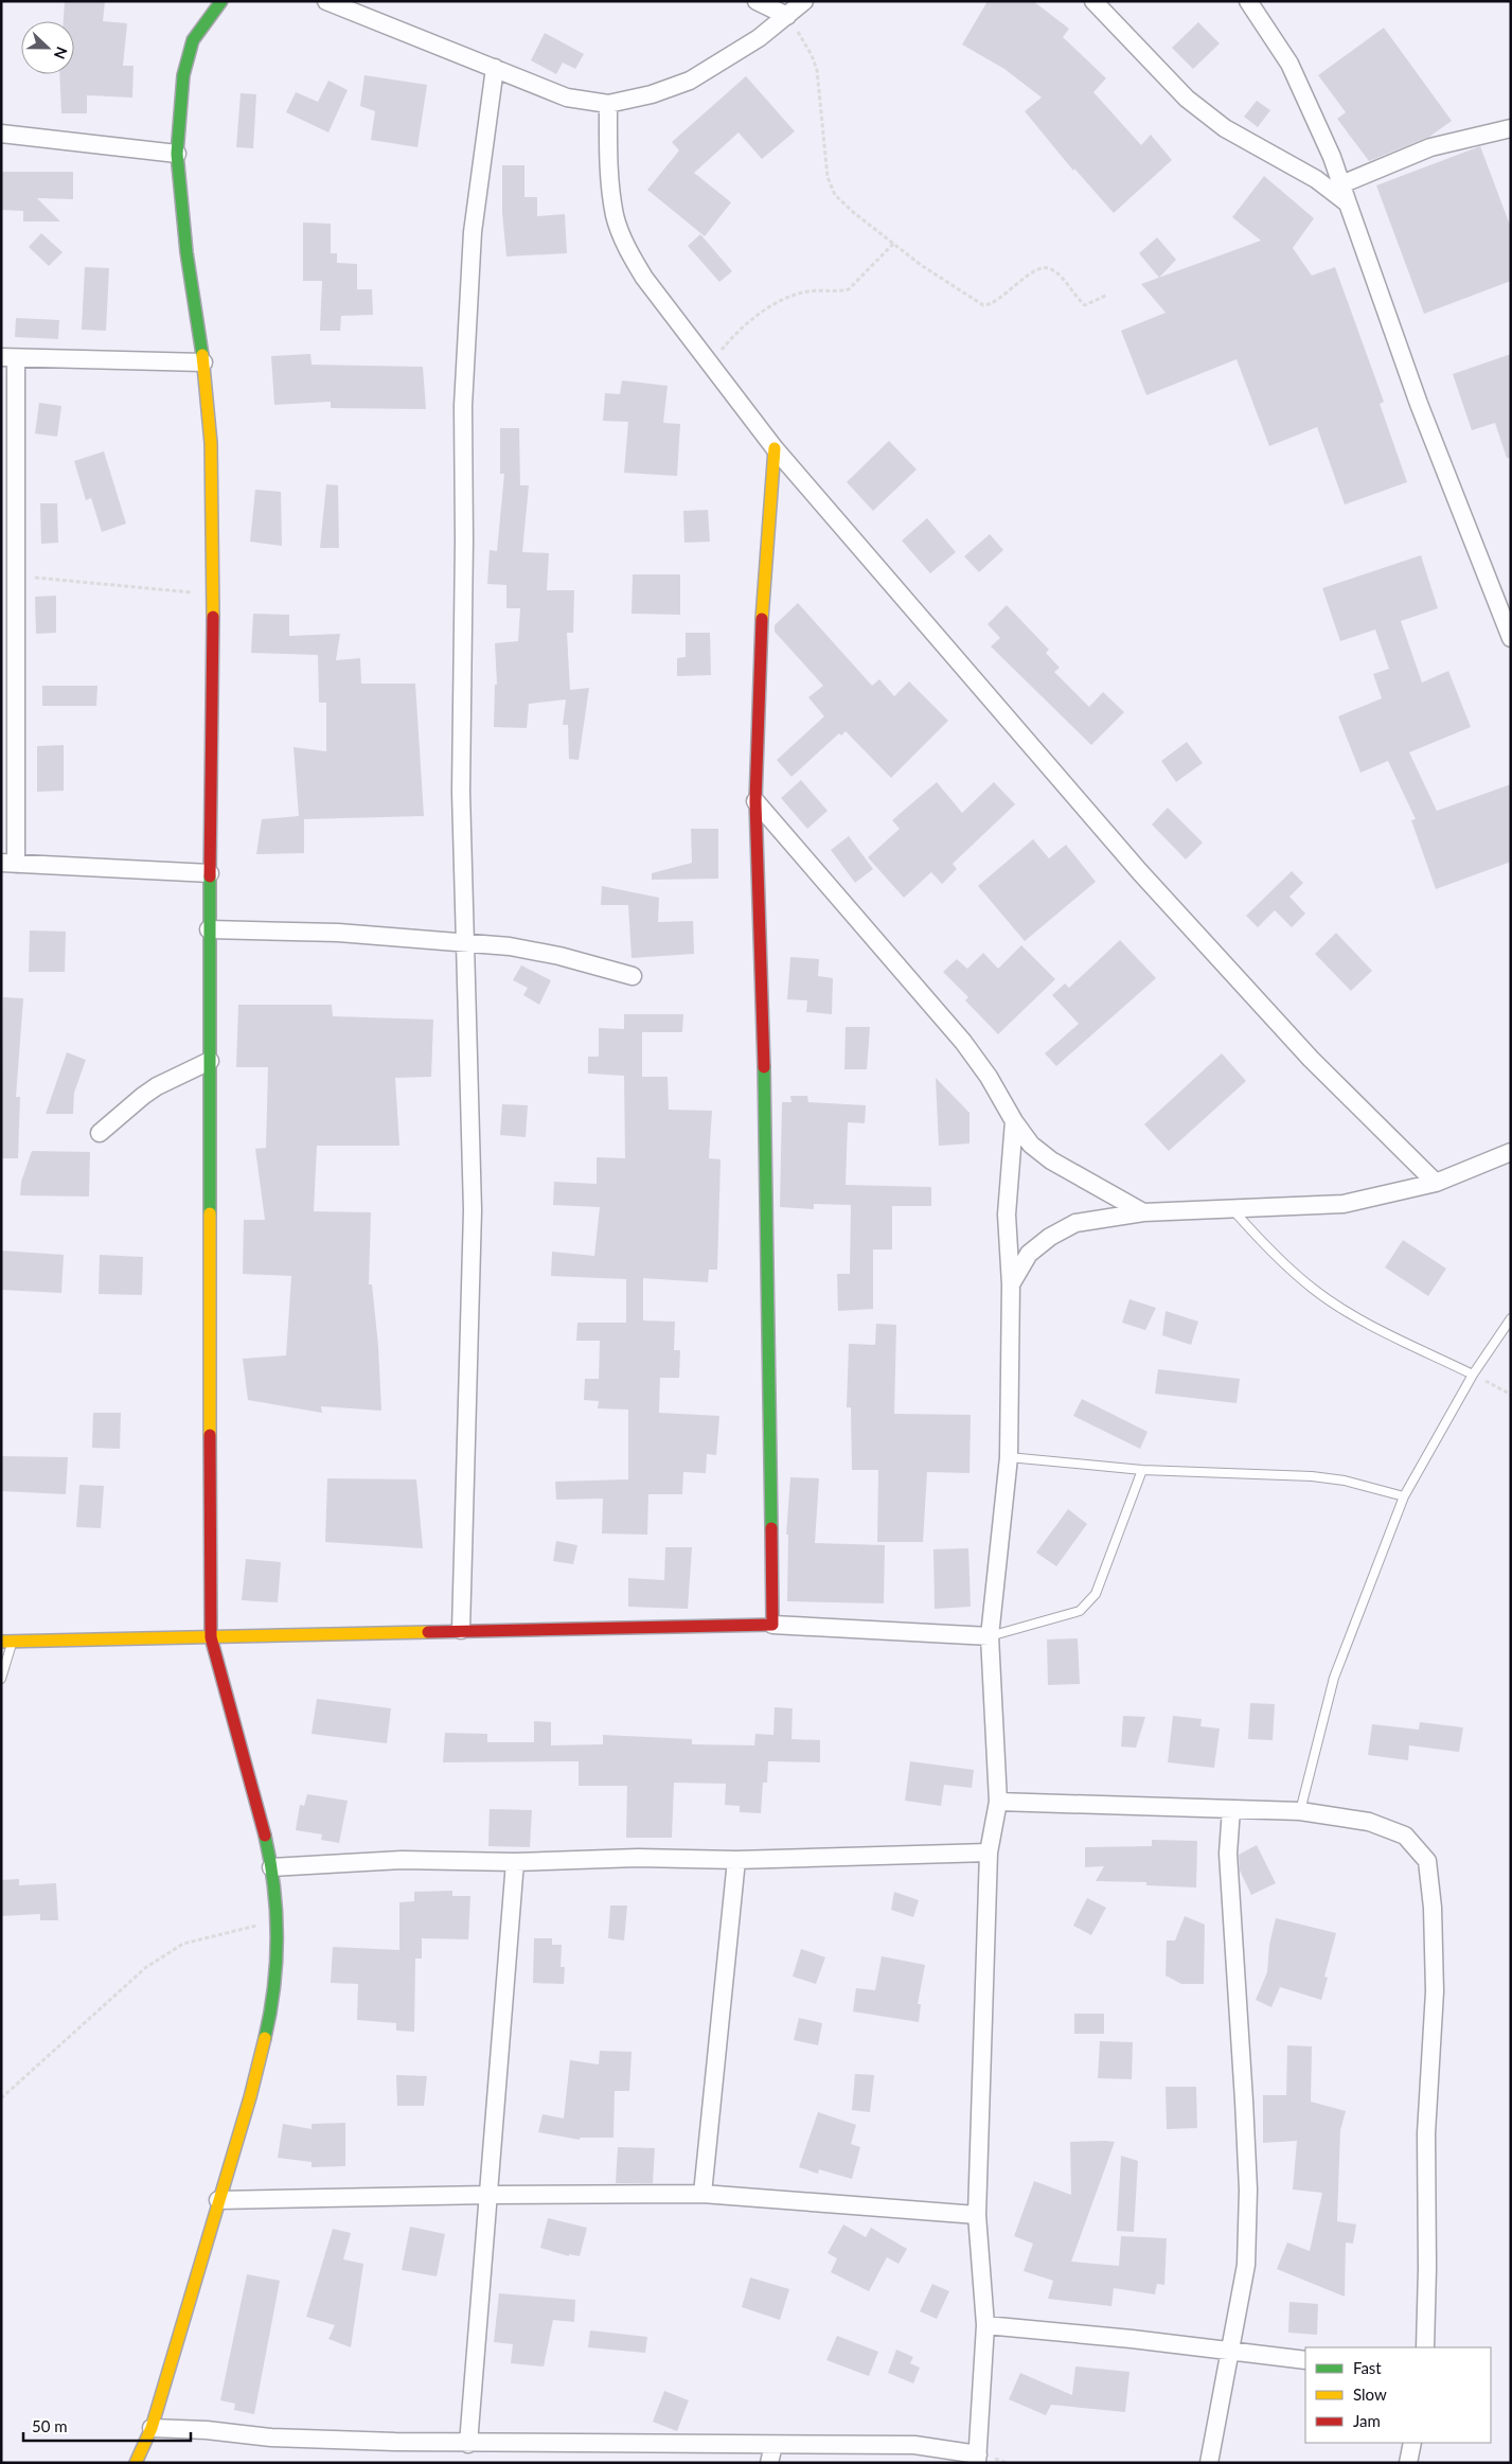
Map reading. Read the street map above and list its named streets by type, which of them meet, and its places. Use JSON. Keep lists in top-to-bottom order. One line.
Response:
{"legend":["Fast","Slow","Jam"],"scale_bar":"50 m","north":"right"}
